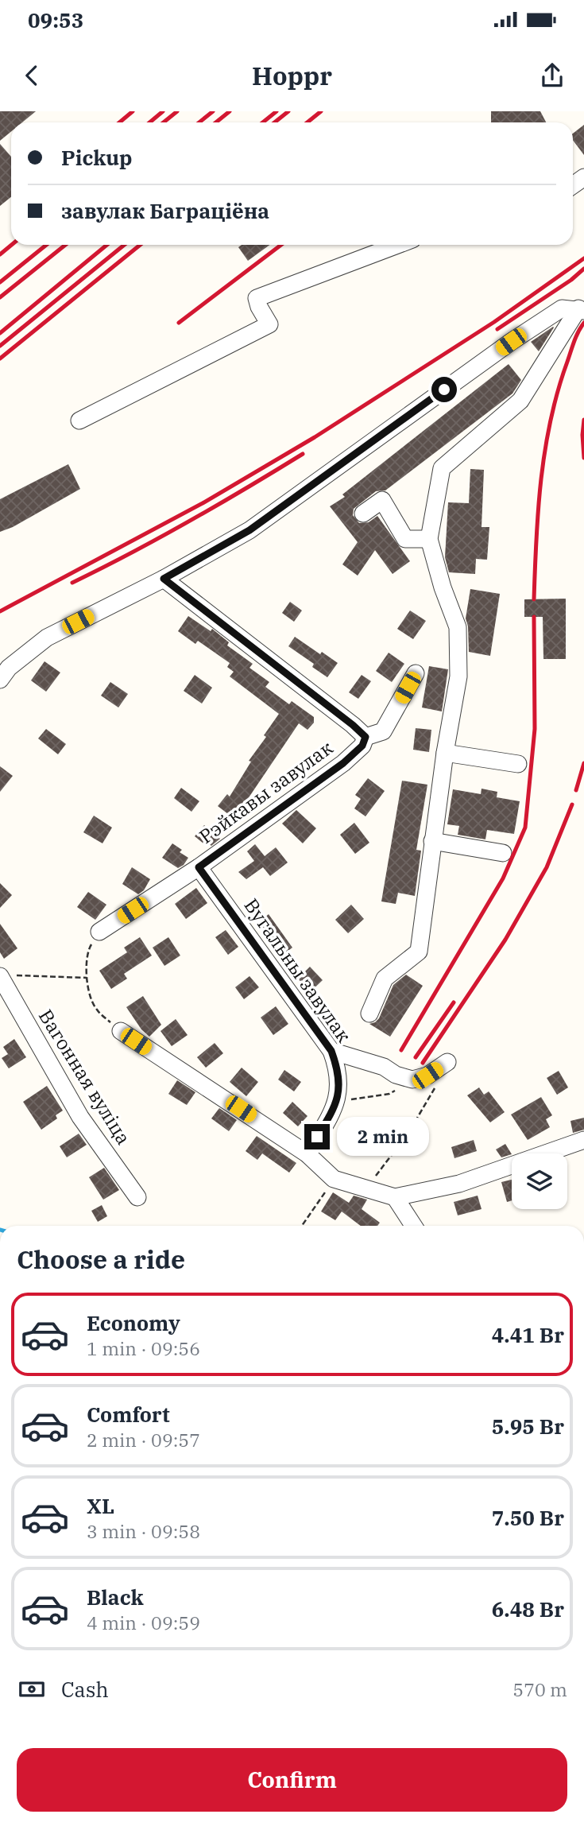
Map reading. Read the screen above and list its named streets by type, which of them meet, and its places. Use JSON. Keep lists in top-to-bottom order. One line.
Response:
{"streets":{"street":["Рэйкавы завулак","Вугальны завулак","Вагонная вуліца"]},"crossings":[["Рэйкавы завулак","Вугальны завулак"]],"page":{"status":"09:53","header":"Hoppr","banner":["Pickup","завулак Баграціёна"],"bubble":"2 min","heading":"Choose a ride","list":[{"name":"Economy","note":"1 min · 09:56","value":"4.41 Br"},{"name":"Comfort","note":"2 min · 09:57","value":"5.95 Br"},{"name":"XL","note":"3 min · 09:58","value":"7.50 Br"},{"name":"Black","note":"4 min · 09:59","value":"6.48 Br"}],"pay":["Cash","570 m"],"buttons":"Confirm"}}
